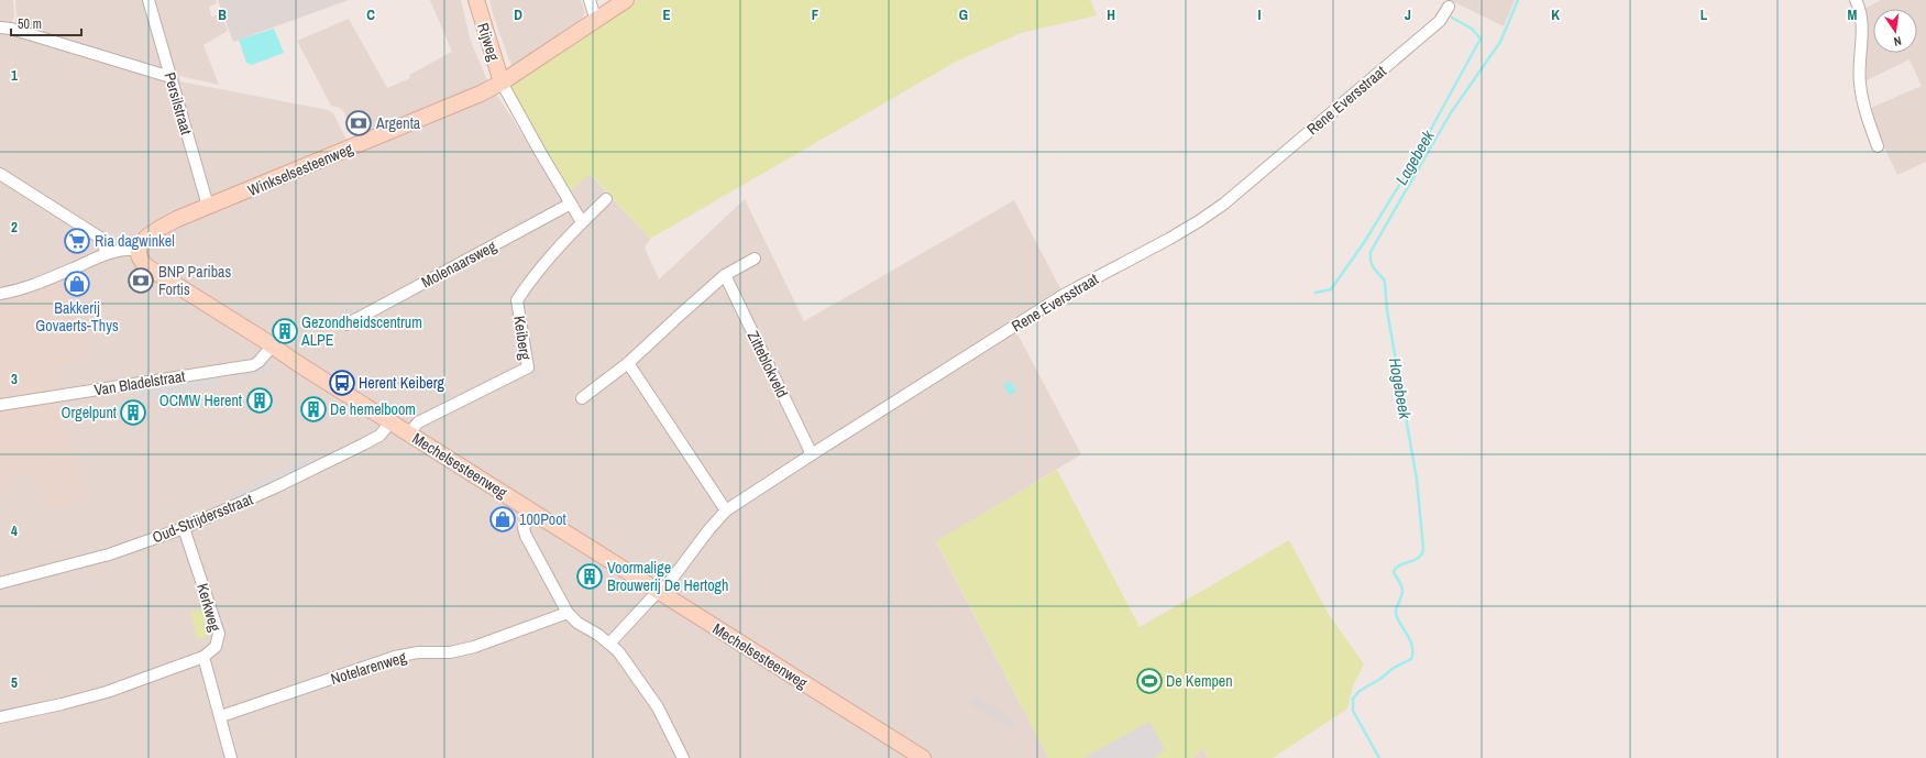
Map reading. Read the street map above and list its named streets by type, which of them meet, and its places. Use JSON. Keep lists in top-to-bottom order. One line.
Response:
{"streets":{"street":["Rijweg","Rene Eversstraat","Persilstraat","Winkselsesteenweg","Molenaarsweg","Keiberg","Zitteblokveld","Van Bladelstraat","Mechelsesteenweg","Oud-Strijdersstraat","Kerkweg","Notelarenweg"]},"crossings":[["Rijweg","Winkselsesteenweg"],["Rene Eversstraat","Zitteblokveld"],["Rene Eversstraat","Mechelsesteenweg"],["Persilstraat","Winkselsesteenweg"],["Winkselsesteenweg","Mechelsesteenweg"],["Keiberg","Mechelsesteenweg"],["Van Bladelstraat","Mechelsesteenweg"],["Mechelsesteenweg","Oud-Strijdersstraat"],["Oud-Strijdersstraat","Kerkweg"],["Kerkweg","Notelarenweg"]],"water":["Lagebeek","Hogebeek"],"places":{"bank":["Argenta","BNP Paribas Fortis"],"supermarket":["Ria dagwinkel"],"shop":["Bakkerij Govaerts-Thys","100Poot"],"building":["Gezondheidscentrum ALPE","OCMW Herent","De hemelboom","Orgelpunt","Voormalige Brouwerij De Hertogh"],"bus stop":["Herent Keiberg"],"sports":["De Kempen"]},"scale_bar":"50 m","north":"bottom","grid":{"columns":["B","C","D","E","F","G","H","I","J","K","L","M"],"rows":["1","2","3","4","5"]}}
